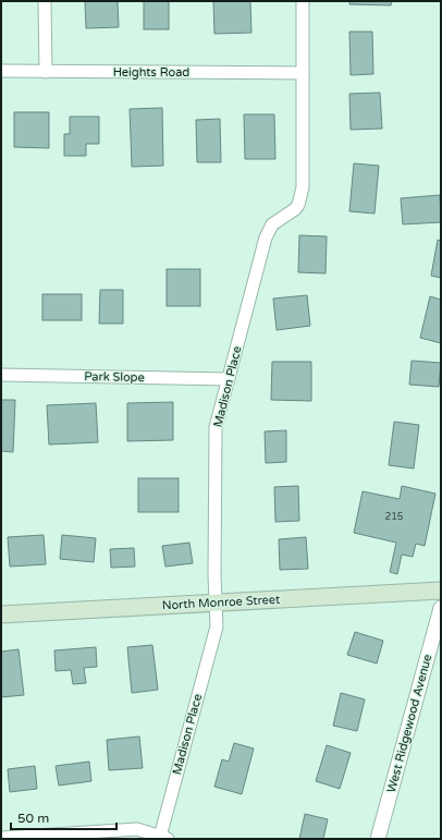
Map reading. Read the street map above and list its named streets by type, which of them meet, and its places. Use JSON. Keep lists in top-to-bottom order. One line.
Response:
{"streets":{"main road":["North Monroe Street"],"street":["Heights Road","Park Slope","Madison Place","West Ridgewood Avenue"]},"crossings":[["Heights Road","Madison Place"],["Park Slope","Madison Place"],["Madison Place","North Monroe Street"]],"house_numbers":["215"],"scale_bar":"50 m"}
